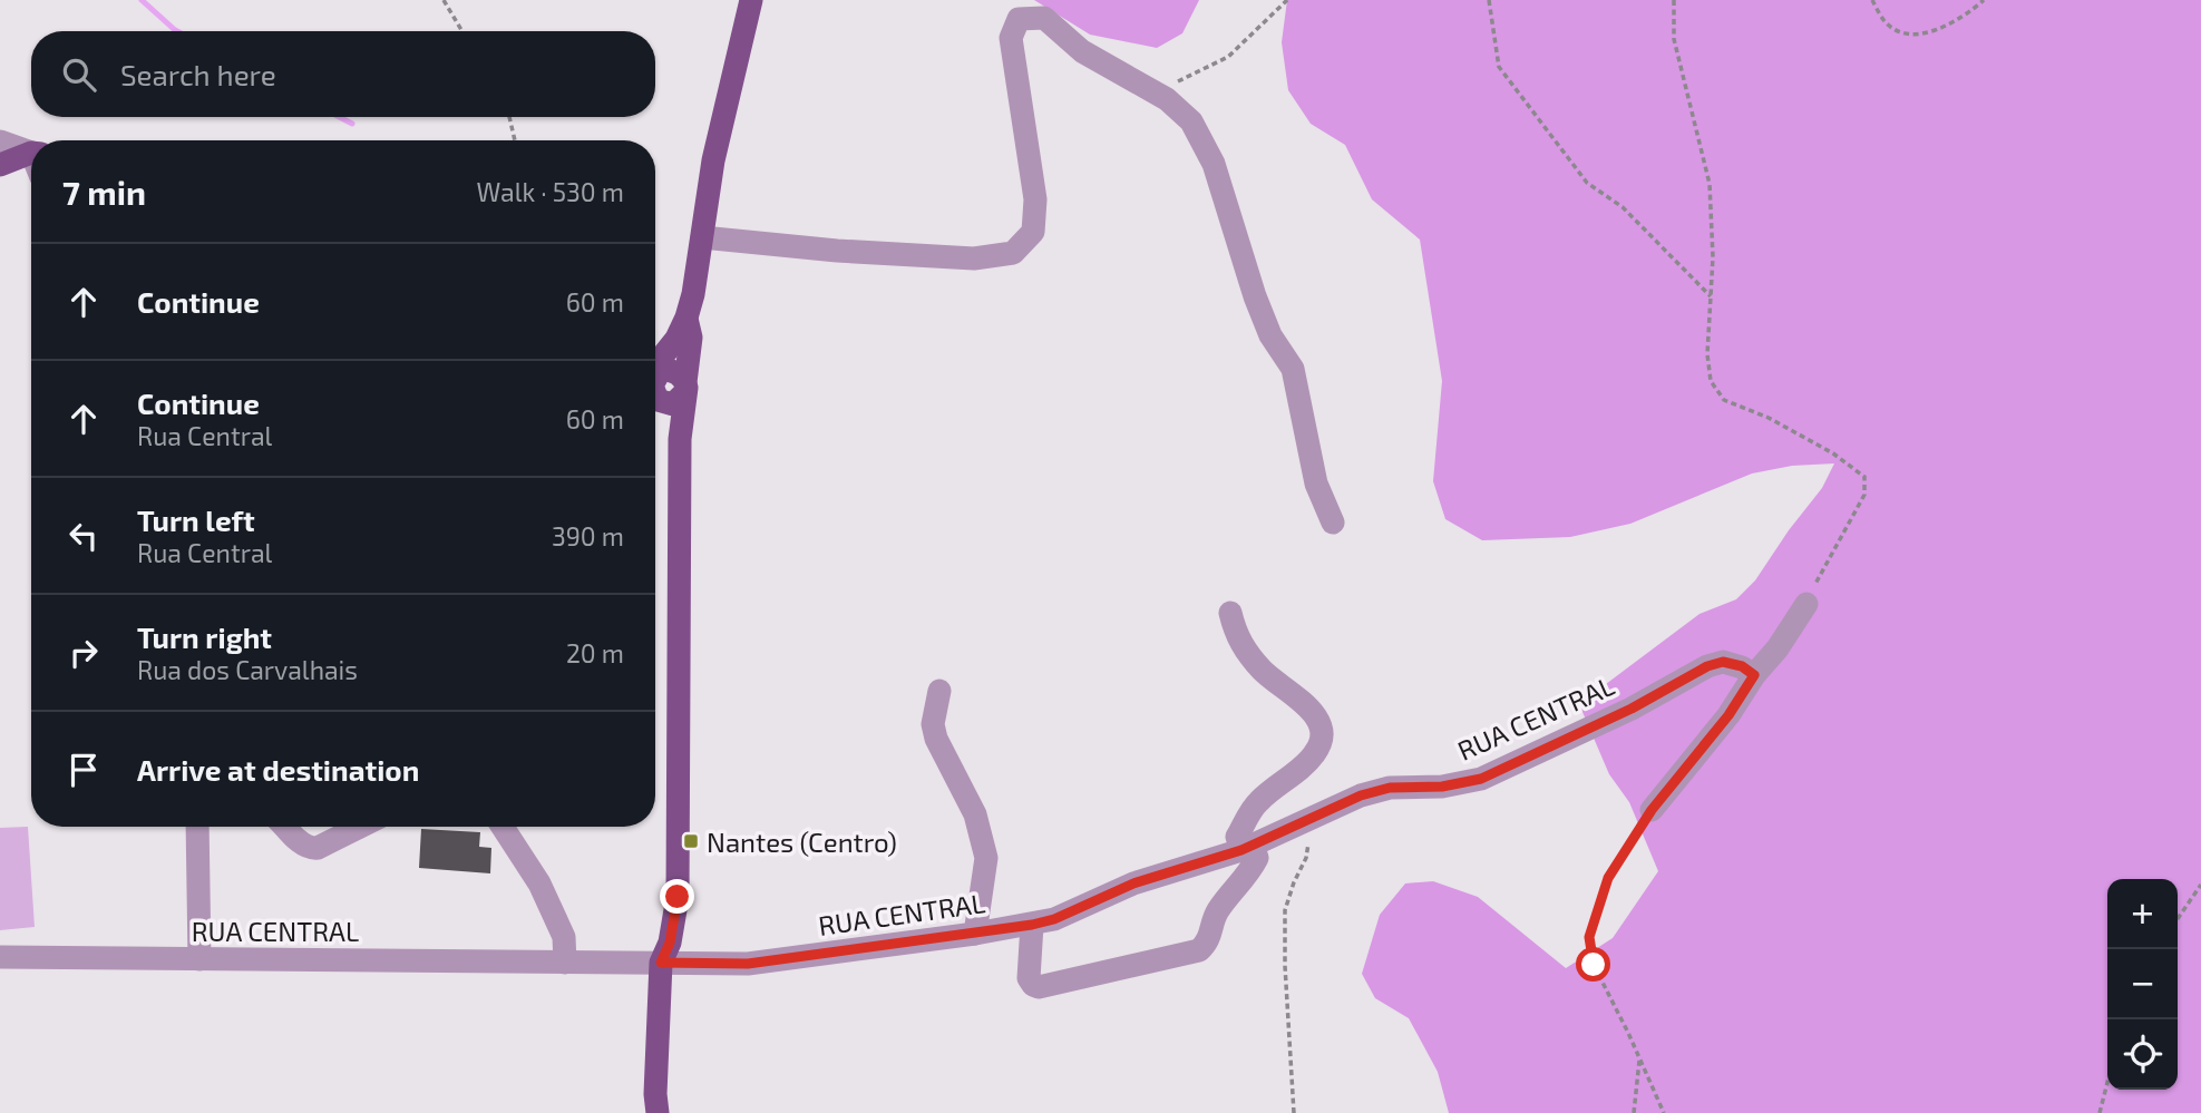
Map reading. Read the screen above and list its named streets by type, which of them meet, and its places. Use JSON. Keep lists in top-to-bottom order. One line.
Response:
{"streets":{"street":["RUA CENTRAL"]},"places":{"transit":["Nantes (Centro)"]},"page":{"search":"Search here","heading":["7 min","Walk · 530 m"],"list":[["Continue","60 m"],["Continue","Rua Central","60 m"],["Turn left","Rua Central","390 m"],["Turn right","Rua dos Carvalhais","20 m"],"Arrive at destination"],"map_buttons":["+","−"]}}
